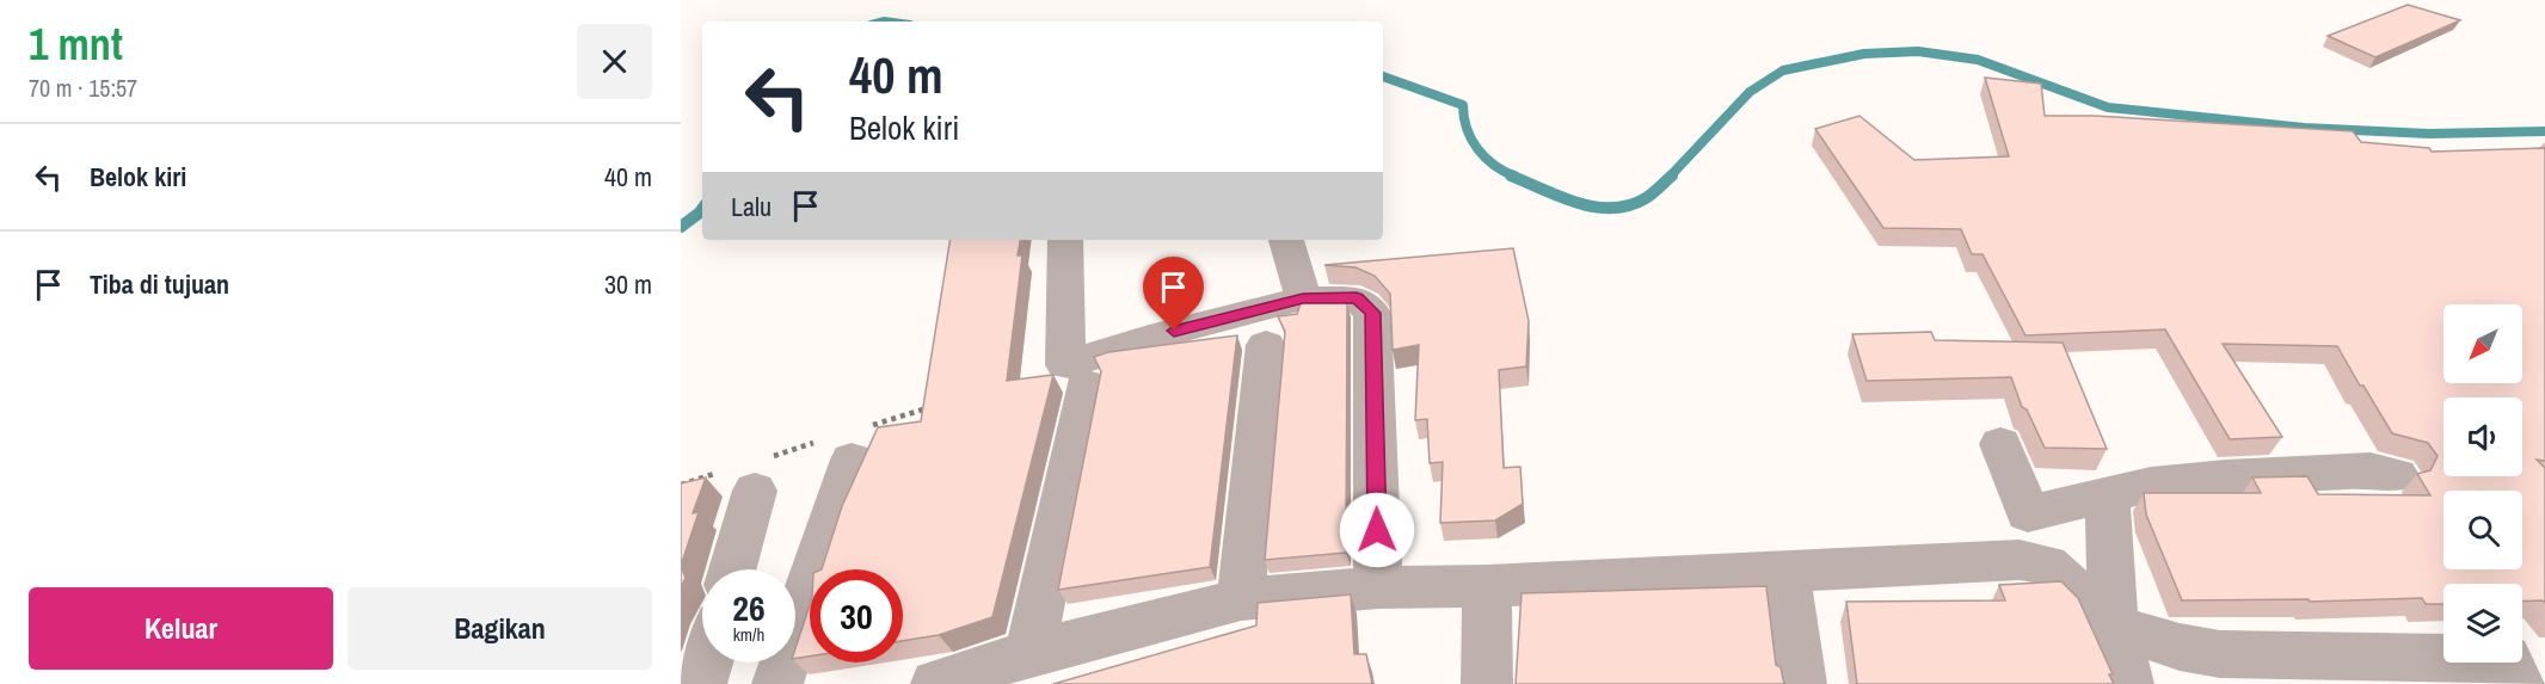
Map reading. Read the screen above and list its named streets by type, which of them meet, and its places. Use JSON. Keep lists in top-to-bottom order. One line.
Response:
{"north":"bottom left","page":{"heading":["1 mnt","70 m · 15:57"],"turn":["40 m","Belok kiri"],"list":[{"name":"Belok kiri","value":"40 m"},{"name":"Tiba di tujuan","value":"30 m"}],"then":"Lalu","speed":"26 km/h","limit":"30","buttons":["Keluar","Bagikan"]}}
